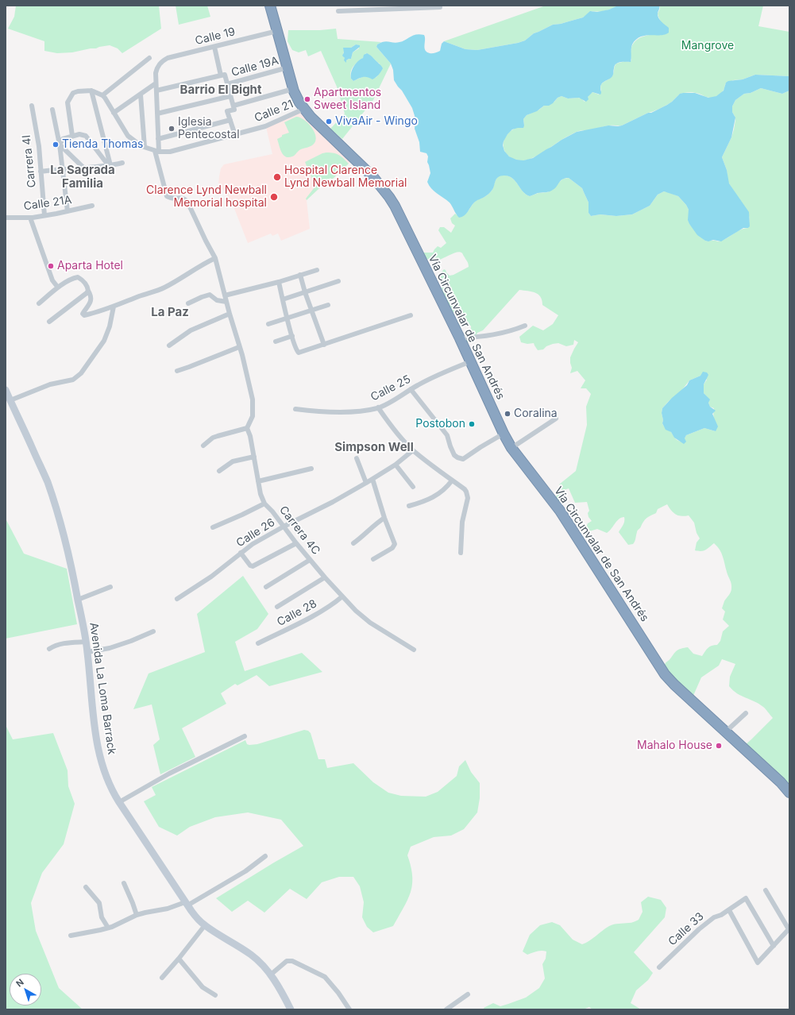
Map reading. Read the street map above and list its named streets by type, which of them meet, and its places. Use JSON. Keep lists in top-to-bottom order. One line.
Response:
{"streets":{"highway":["Vía Circunvalar de San Andrés"],"main road":["Avenida La Loma Barrack"],"street":["Calle 19","Calle 19A","Calle 21","Carrera 4I","Calle 21A","Calle 25","Carrera 4C","Calle 26","Calle 28","Calle 33"]},"crossings":[["Calle 19","Vía Circunvalar de San Andrés"],["Calle 19A","Vía Circunvalar de San Andrés"],["Calle 21","Vía Circunvalar de San Andrés"],["Carrera 4I","Calle 21A"],["Vía Circunvalar de San Andrés","Calle 25"],["Carrera 4C","Calle 26"],["Carrera 4C","Calle 28"]],"districts":["Barrio El Bight","La Sagrada Familia","La Paz","Simpson Well"],"parks":["Mangrove"],"places":["Apartmentos Sweet Island","VivaAir - Wingo","Iglesia Pentecostal","Tienda Thomas","Hospital Clarence Lynd Newball Memorial","Clarence Lynd Newball Memorial hospital","Aparta Hotel","Coralina","Postobon","Mahalo House"],"north":"top left"}
